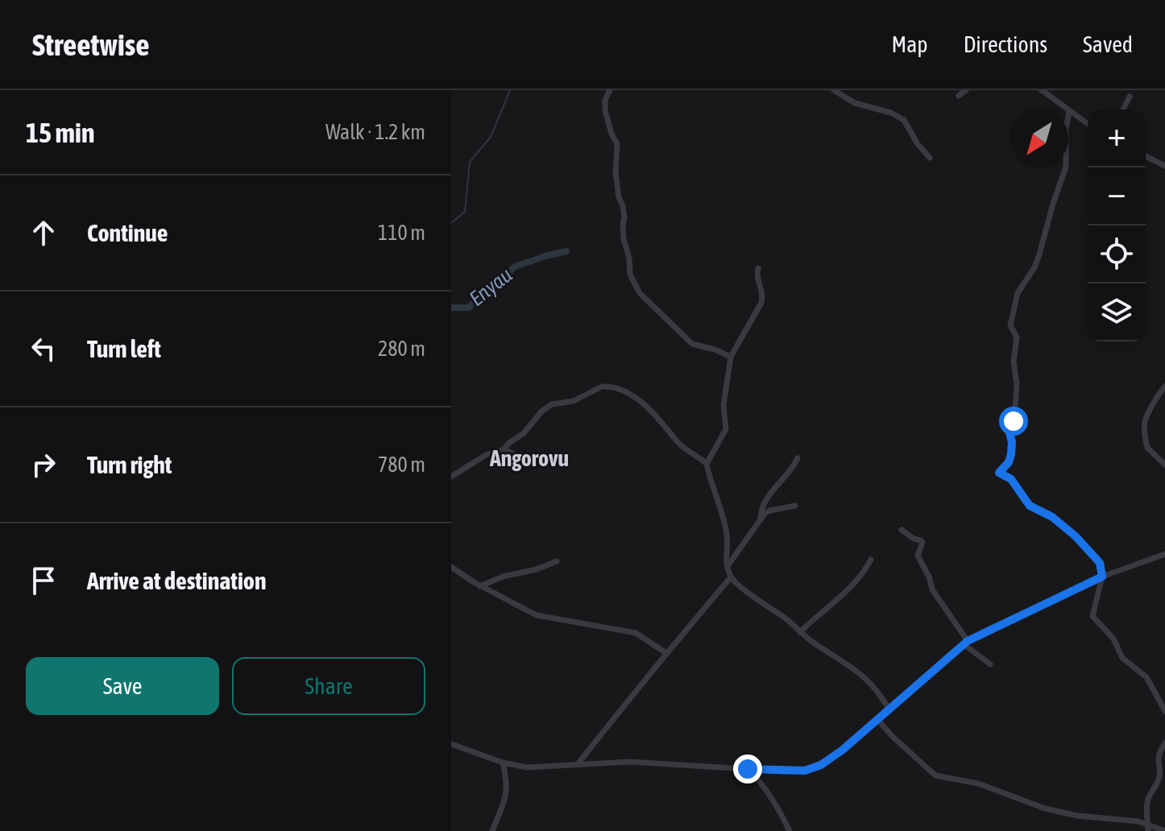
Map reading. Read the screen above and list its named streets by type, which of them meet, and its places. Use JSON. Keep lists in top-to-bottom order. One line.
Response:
{"districts":["Angorovu"],"water":["Enyau"],"north":"bottom left","page":{"header":"Streetwise","nav":["Map","Directions","Saved"],"heading":["15 min","Walk · 1.2 km"],"map_buttons":["+","−"],"list":[["Continue","110 m"],["Turn left","280 m"],["Turn right","780 m"],"Arrive at destination"],"buttons":["Save","Share"]}}
